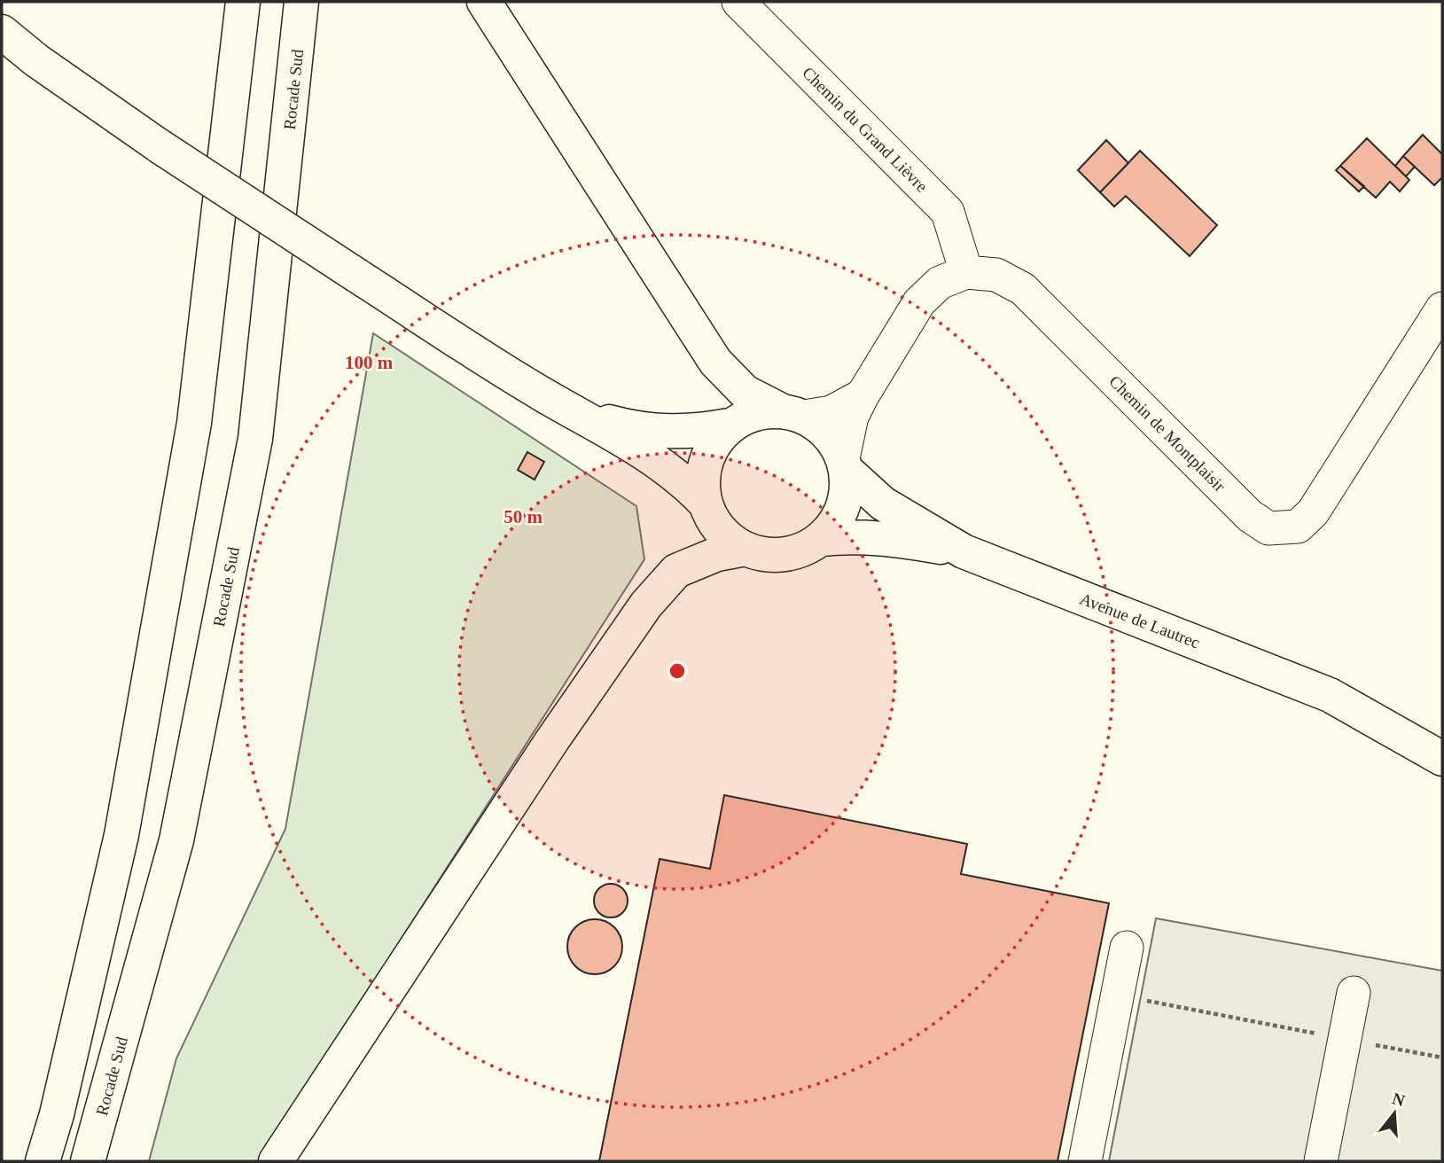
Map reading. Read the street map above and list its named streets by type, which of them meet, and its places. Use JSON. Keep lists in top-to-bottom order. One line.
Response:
{"streets":{"main road":["Rocade Sud","Avenue de Lautrec"],"street":["Chemin du Grand Lièvre","Chemin de Montplaisir"]},"crossings":[["Chemin du Grand Lièvre","Chemin de Montplaisir"],["Chemin de Montplaisir","Avenue de Lautrec"]],"north":"top","rings":["100 m","50 m"]}
